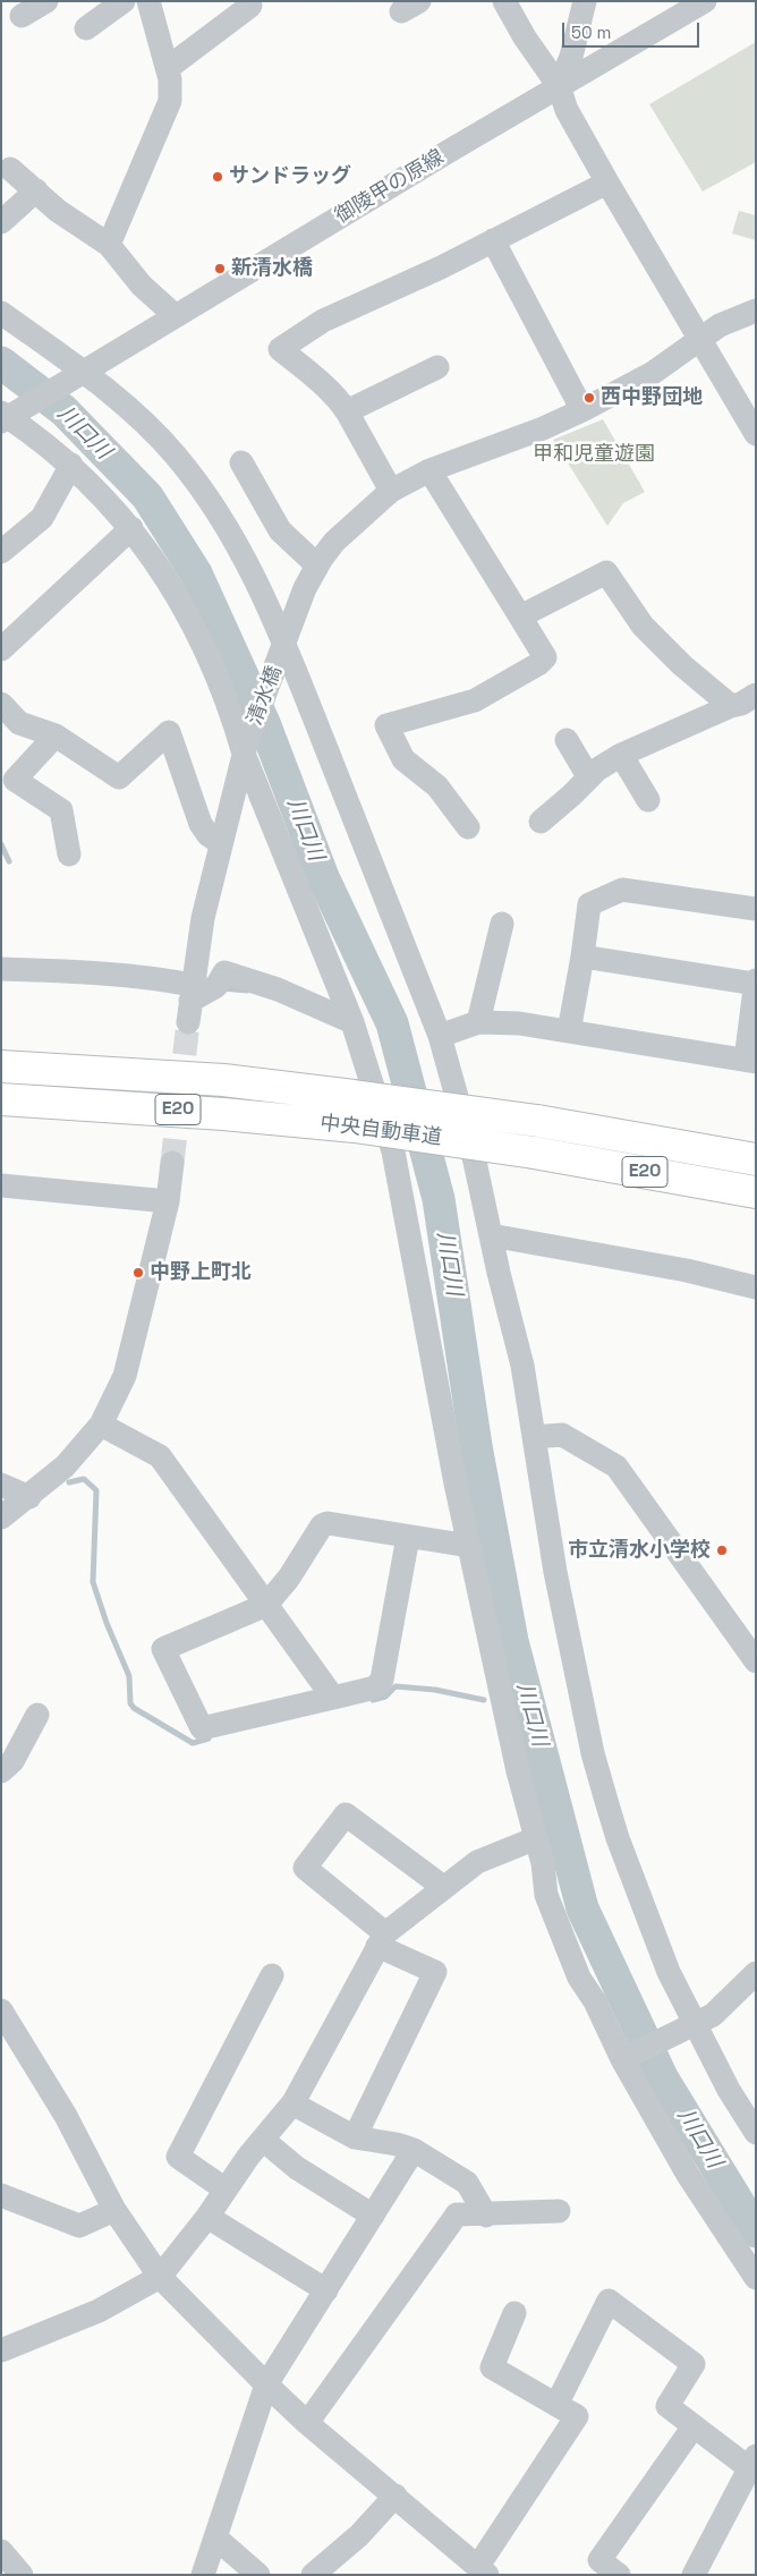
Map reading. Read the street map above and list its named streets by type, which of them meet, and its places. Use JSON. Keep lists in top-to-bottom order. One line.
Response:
{"streets":{"highway":["E20","中央自動車道"],"street":["御陵甲の原線","清水橋"]},"water":["川口川"],"parks":["甲和児童遊園"],"places":["サンドラッグ","新清水橋","西中野団地","中野上町北","市立清水小学校"],"scale_bar":"50 m"}
